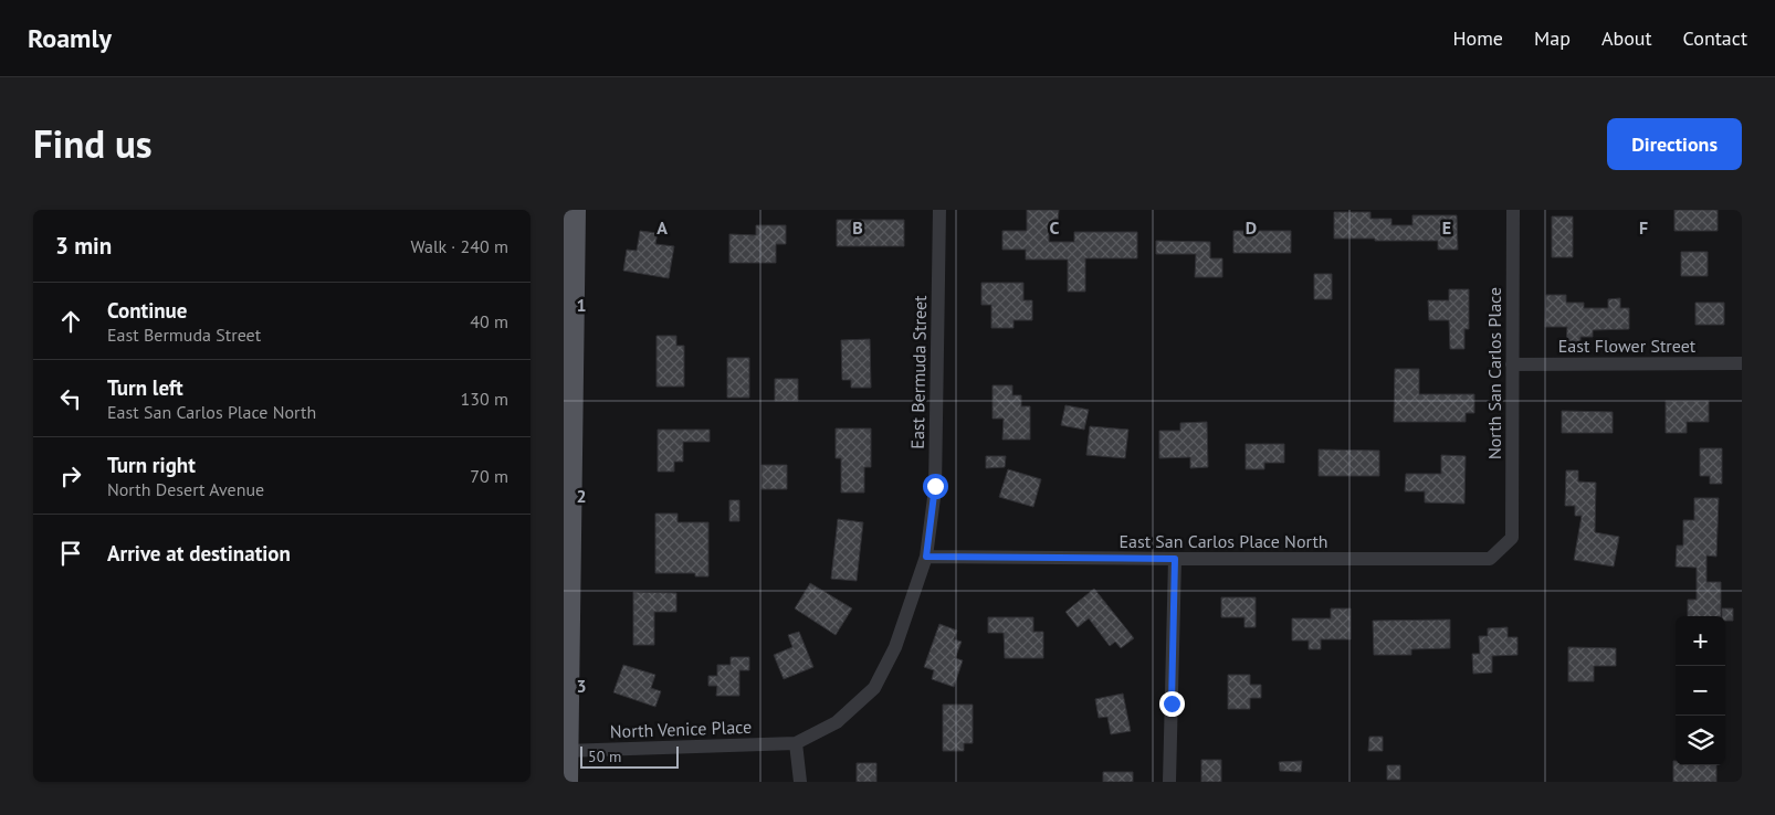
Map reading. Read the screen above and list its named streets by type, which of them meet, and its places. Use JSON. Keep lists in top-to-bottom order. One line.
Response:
{"streets":{"street":["East Flower Street","East Bermuda Street","North San Carlos Place","East San Carlos Place North","North Venice Place"]},"crossings":[["East Flower Street","North San Carlos Place"],["East Bermuda Street","East San Carlos Place North"],["East Bermuda Street","North Venice Place"],["North San Carlos Place","East San Carlos Place North"]],"scale_bar":"50 m","page":{"header":"Roamly","nav":["Home","Map","About","Contact"],"title":"Find us","buttons":"Directions","heading":["3 min","Walk · 240 m"],"list":[["Continue","East Bermuda Street","40 m"],["Turn left","East San Carlos Place North","130 m"],["Turn right","North Desert Avenue","70 m"],"Arrive at destination"],"map_buttons":["+","−"],"scale":"50 m"},"grid":{"columns":["A","B","C","D","E","F"],"rows":["1","2","3"]}}
